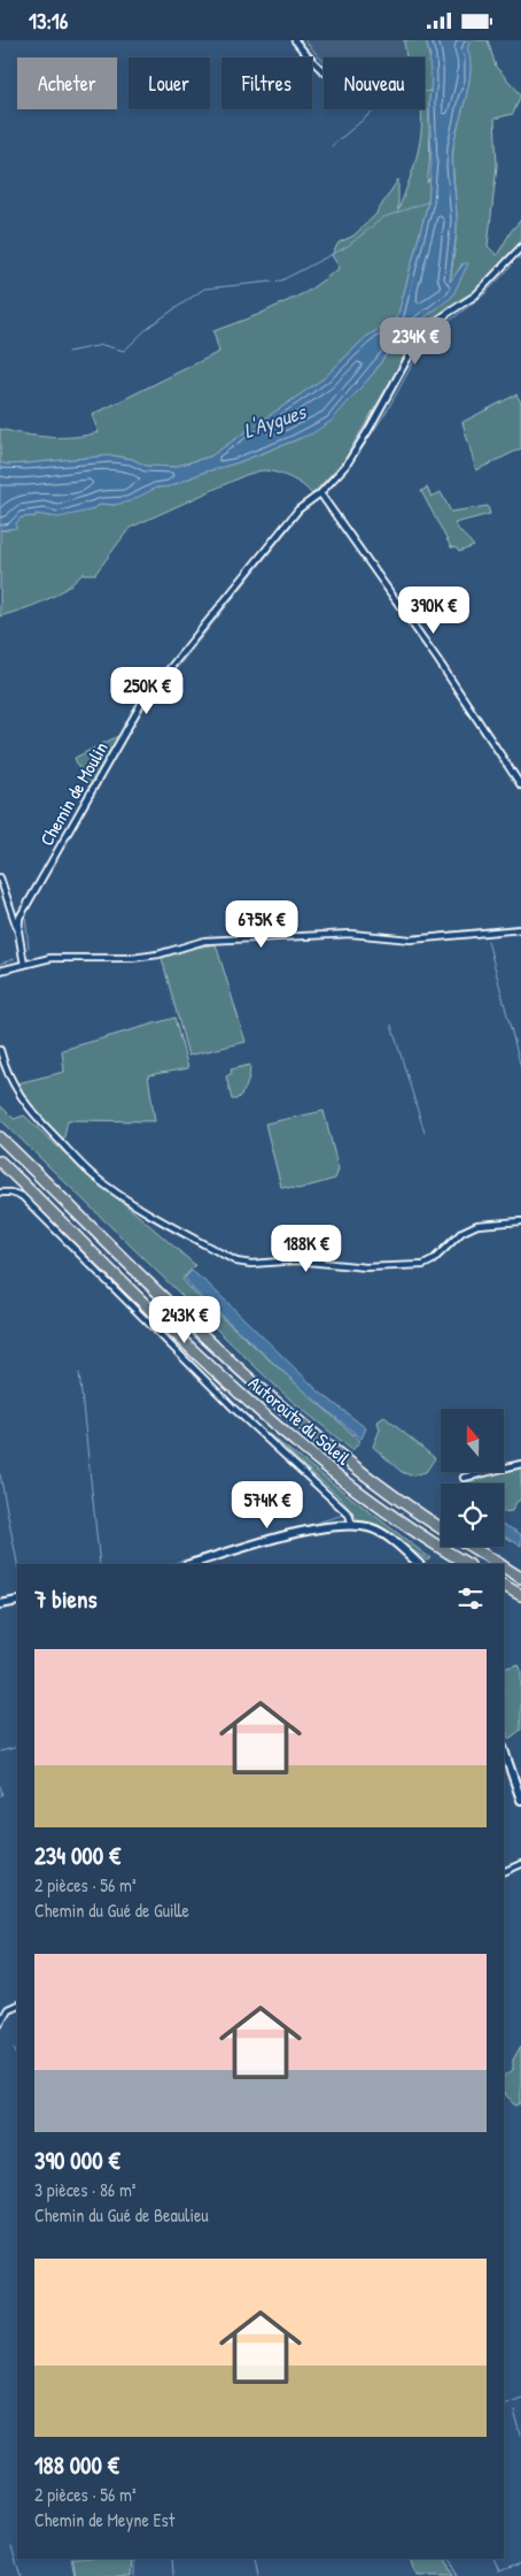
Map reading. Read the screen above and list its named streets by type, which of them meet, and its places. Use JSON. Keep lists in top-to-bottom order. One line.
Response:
{"streets":{"highway":["Autoroute du Soleil"],"street":["Chemin de Moulin"]},"water":["L'Aygues"],"north":"top","page":{"status":"13:16","chip":["Acheter","Louer","Filtres","Nouveau"],"price":["234K €","390K €","250K €","675K €","188K €","243K €","574K €"],"heading":"7 biens","list":[{"name":"234 000 €","note":"2 pièces · 56 m² · Chemin du Gué de Guille"},{"name":"390 000 €","note":"3 pièces · 86 m² · Chemin du Gué de Beaulieu"},{"name":"188 000 €","note":"2 pièces · 56 m² · Chemin de Meyne Est"}]}}
